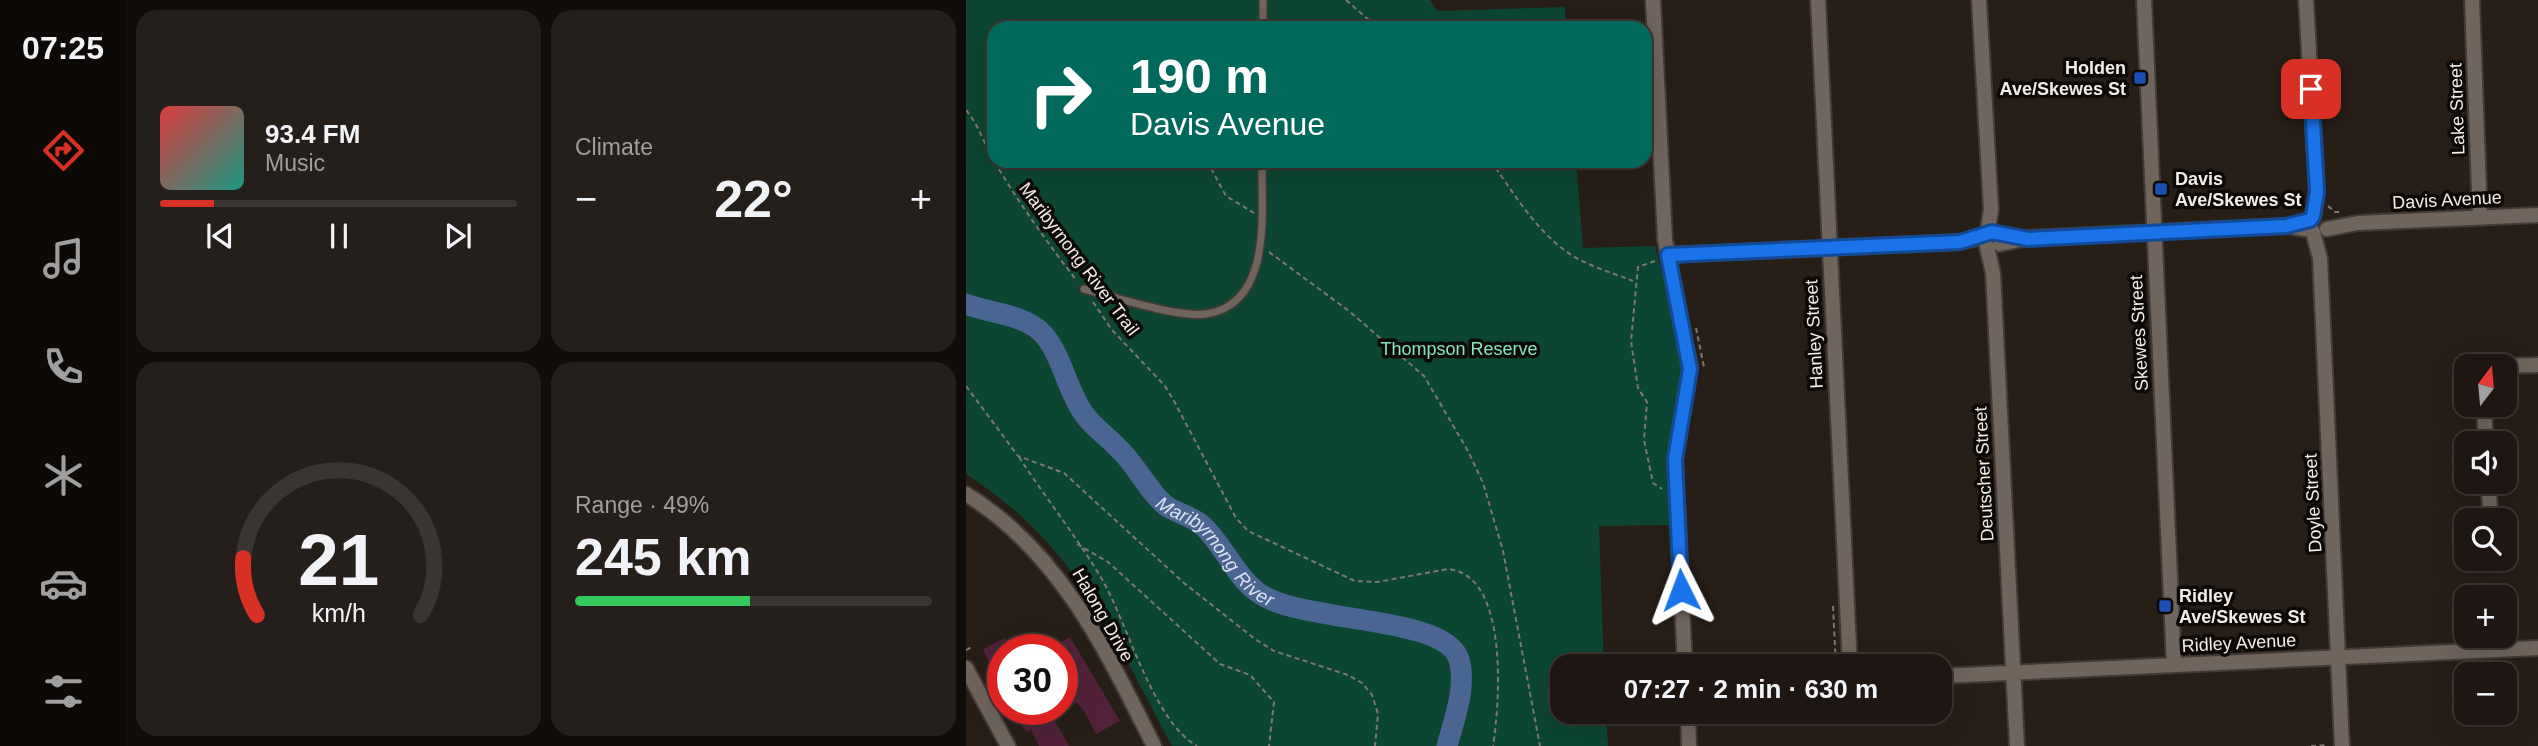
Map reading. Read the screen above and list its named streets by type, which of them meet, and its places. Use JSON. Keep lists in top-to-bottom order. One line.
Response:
{"streets":{"street":["Lake Street","Davis Avenue","Skewes Street","Hanley Street","Deutscher Street","Doyle Street","Halong Drive","Ridley Avenue"],"path":["Maribyrnong River Trail"]},"crossings":[["Lake Street","Davis Avenue"],["Davis Avenue","Skewes Street"],["Davis Avenue","Hanley Street"],["Davis Avenue","Deutscher Street"],["Davis Avenue","Doyle Street"],["Skewes Street","Ridley Avenue"],["Deutscher Street","Ridley Avenue"],["Doyle Street","Ridley Avenue"]],"water":["Maribyrnong River"],"parks":["Thompson Reserve"],"places":{"transit":["Holden Ave/Skewes St","Davis Ave/Skewes St","Ridley Ave/Skewes St"]},"north":"top","page":{"tabs":"07:25","tile":["Climate",["Range · 49%","245 km"]],"turn":["190 m","Davis Avenue"],"song":["93.4 FM","Music"],"heat":["−","22°","+"],"map_buttons":["+","−"],"limit":"30","trip":"07:27 · 2 min · 630 m","gauge":["21","km/h"]}}
